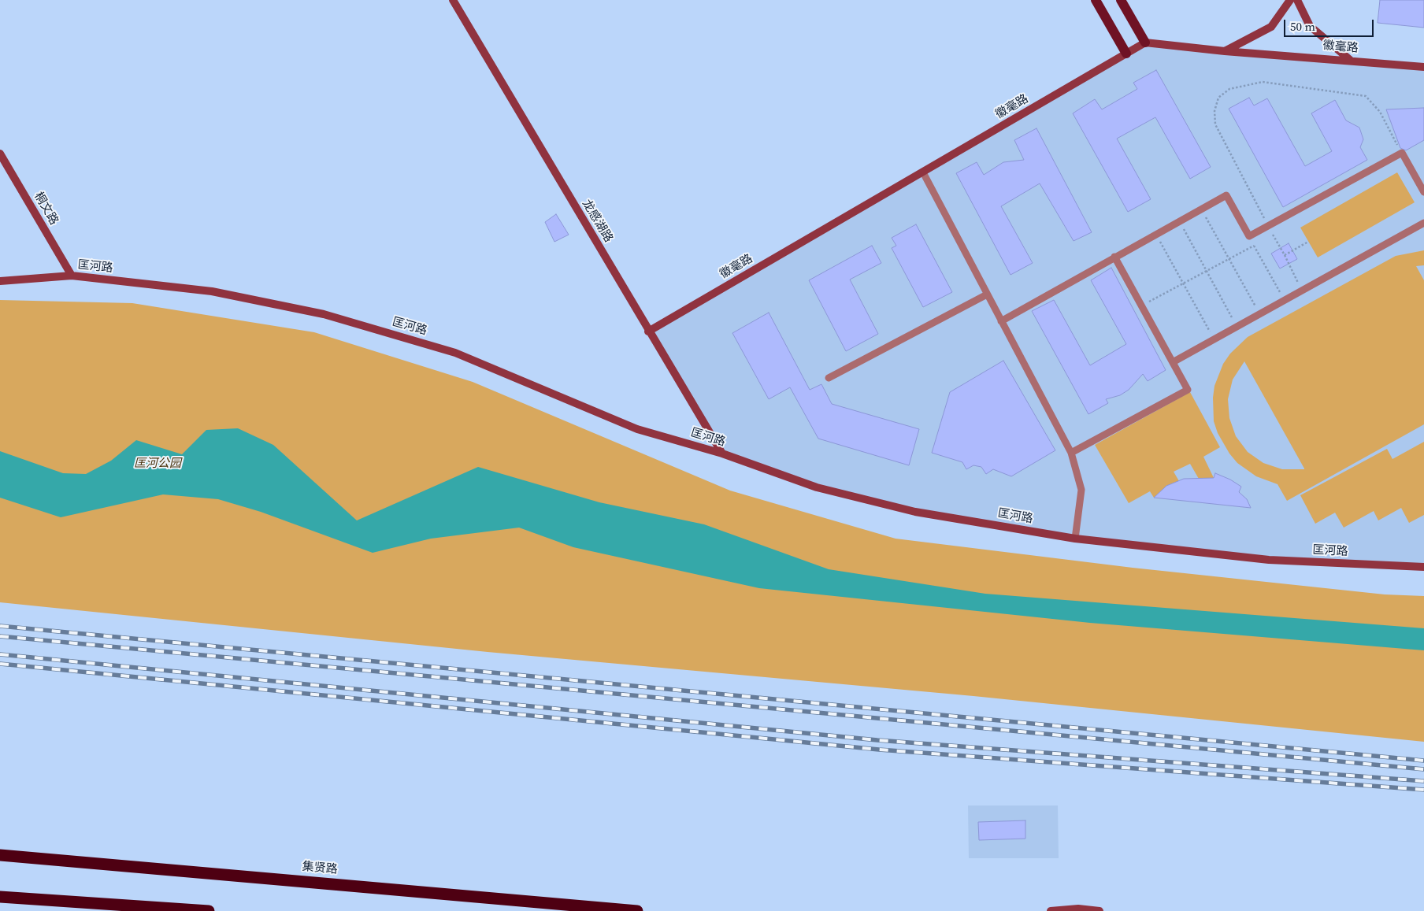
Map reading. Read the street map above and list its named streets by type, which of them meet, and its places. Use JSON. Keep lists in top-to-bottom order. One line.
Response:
{"streets":{"highway":["集贤路"],"street":["徽毫路","桐文路","龙感湖路","匡河路"]},"crossings":[["徽毫路","龙感湖路"],["桐文路","匡河路"],["龙感湖路","匡河路"]],"parks":["匡河公园"],"scale_bar":"50 m"}
